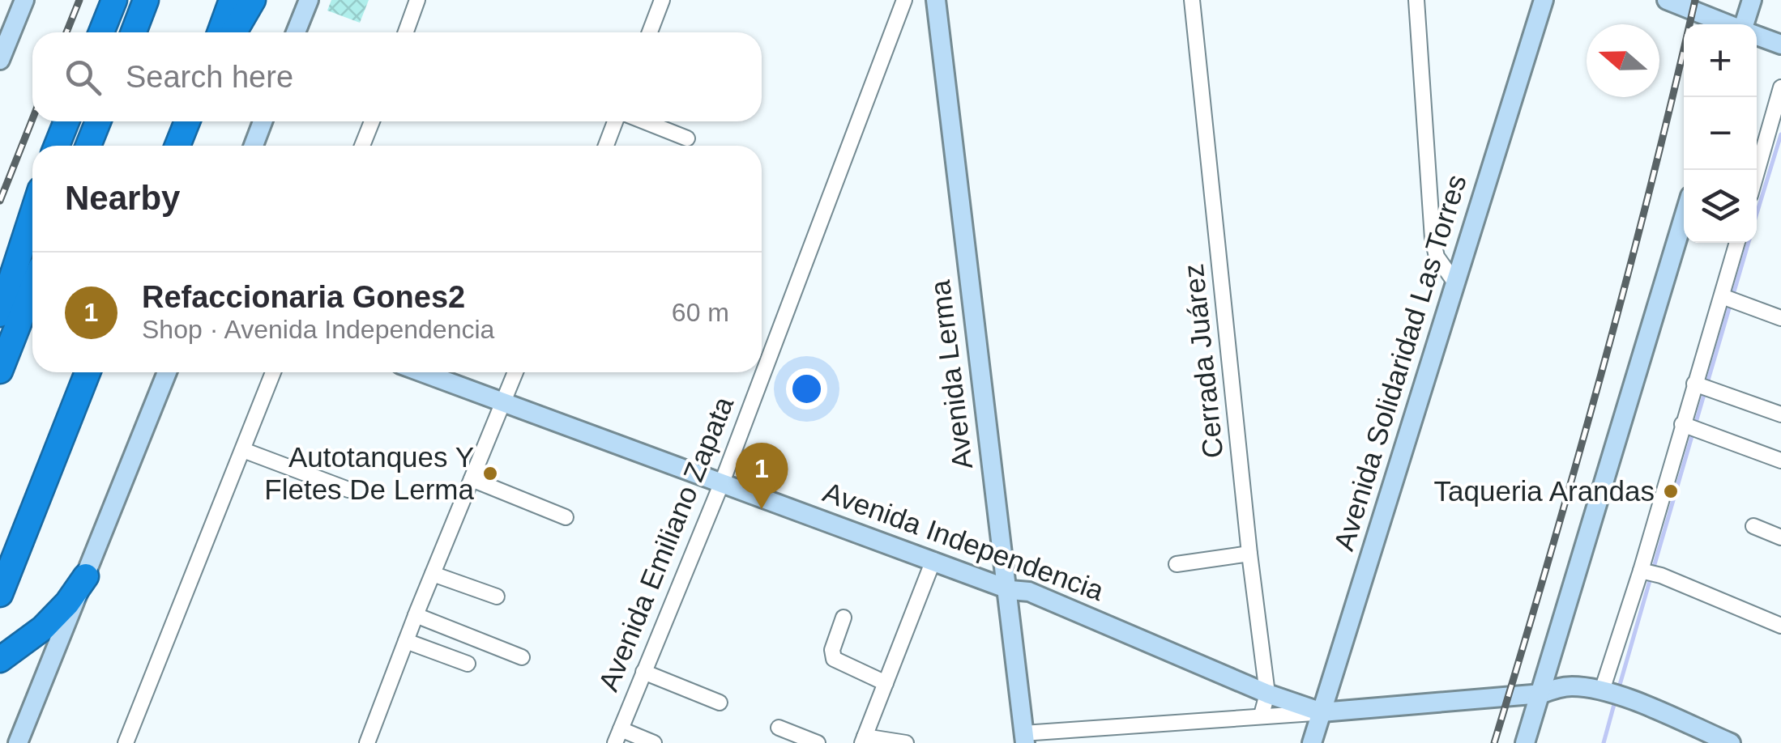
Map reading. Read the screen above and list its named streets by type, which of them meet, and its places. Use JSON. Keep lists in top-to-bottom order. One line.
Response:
{"streets":{"main road":["Avenida Solidaridad Las Torres","Avenida Lerma","Avenida Independencia"],"street":["Cerrada Juárez","Avenida Emiliano Zapata"]},"crossings":[["Cerrada Juárez","Avenida Independencia"],["Avenida Solidaridad Las Torres","Avenida Independencia"],["Avenida Lerma","Avenida Independencia"],["Avenida Independencia","Avenida Emiliano Zapata"]],"places":["Autotanques Y Fletes De Lerma","Taqueria Arandas"],"north":"left","page":{"map_buttons":["+","−"],"search":"Search here","heading":"Nearby","list":[{"mark":"1","name":"Refaccionaria Gones2","note":"Shop · Avenida Independencia","value":"60 m"}],"pins":"1"}}
